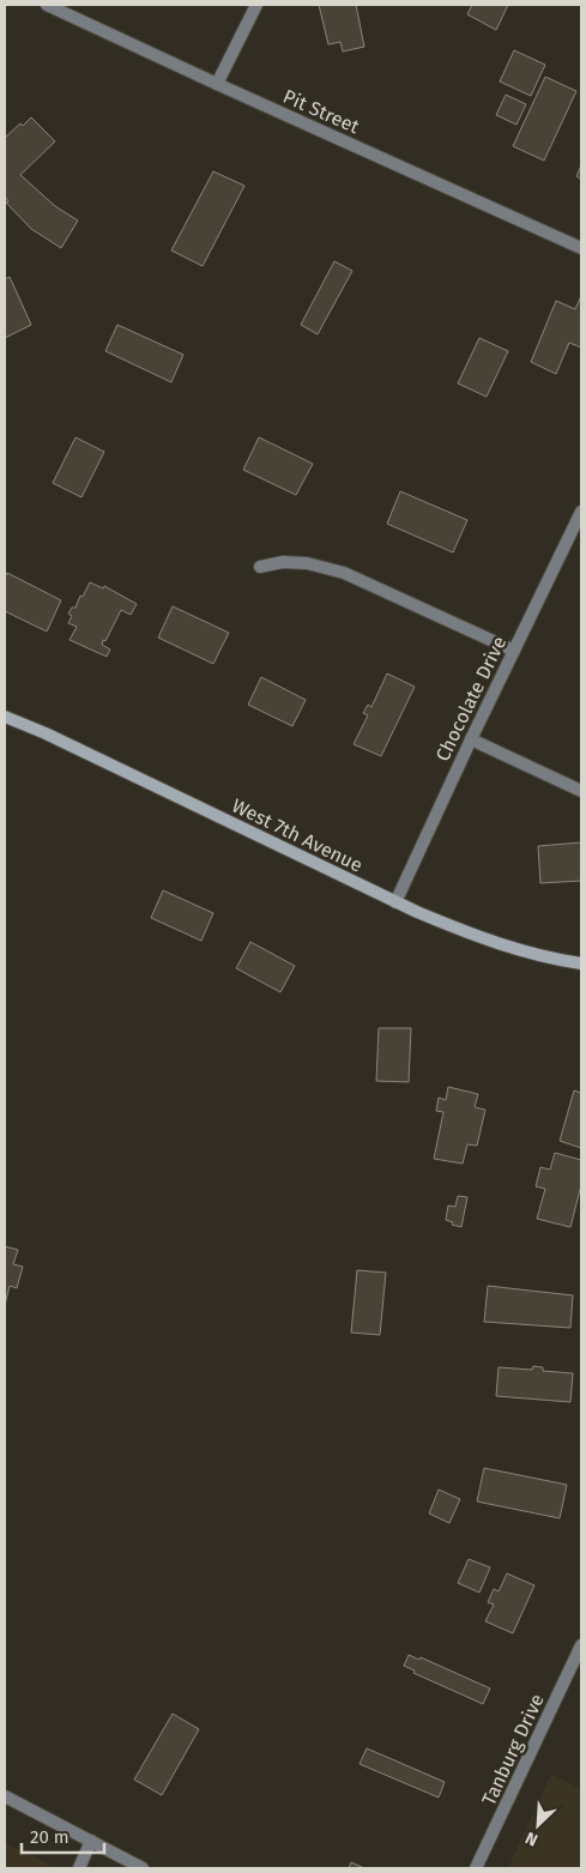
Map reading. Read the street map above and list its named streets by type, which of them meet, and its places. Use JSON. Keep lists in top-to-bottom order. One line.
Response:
{"streets":{"main road":["West 7th Avenue"],"street":["Pit Street","Chocolate Drive","Tanburg Drive"]},"crossings":[["Chocolate Drive","West 7th Avenue"]],"scale_bar":"20 m","north":"bottom left"}
